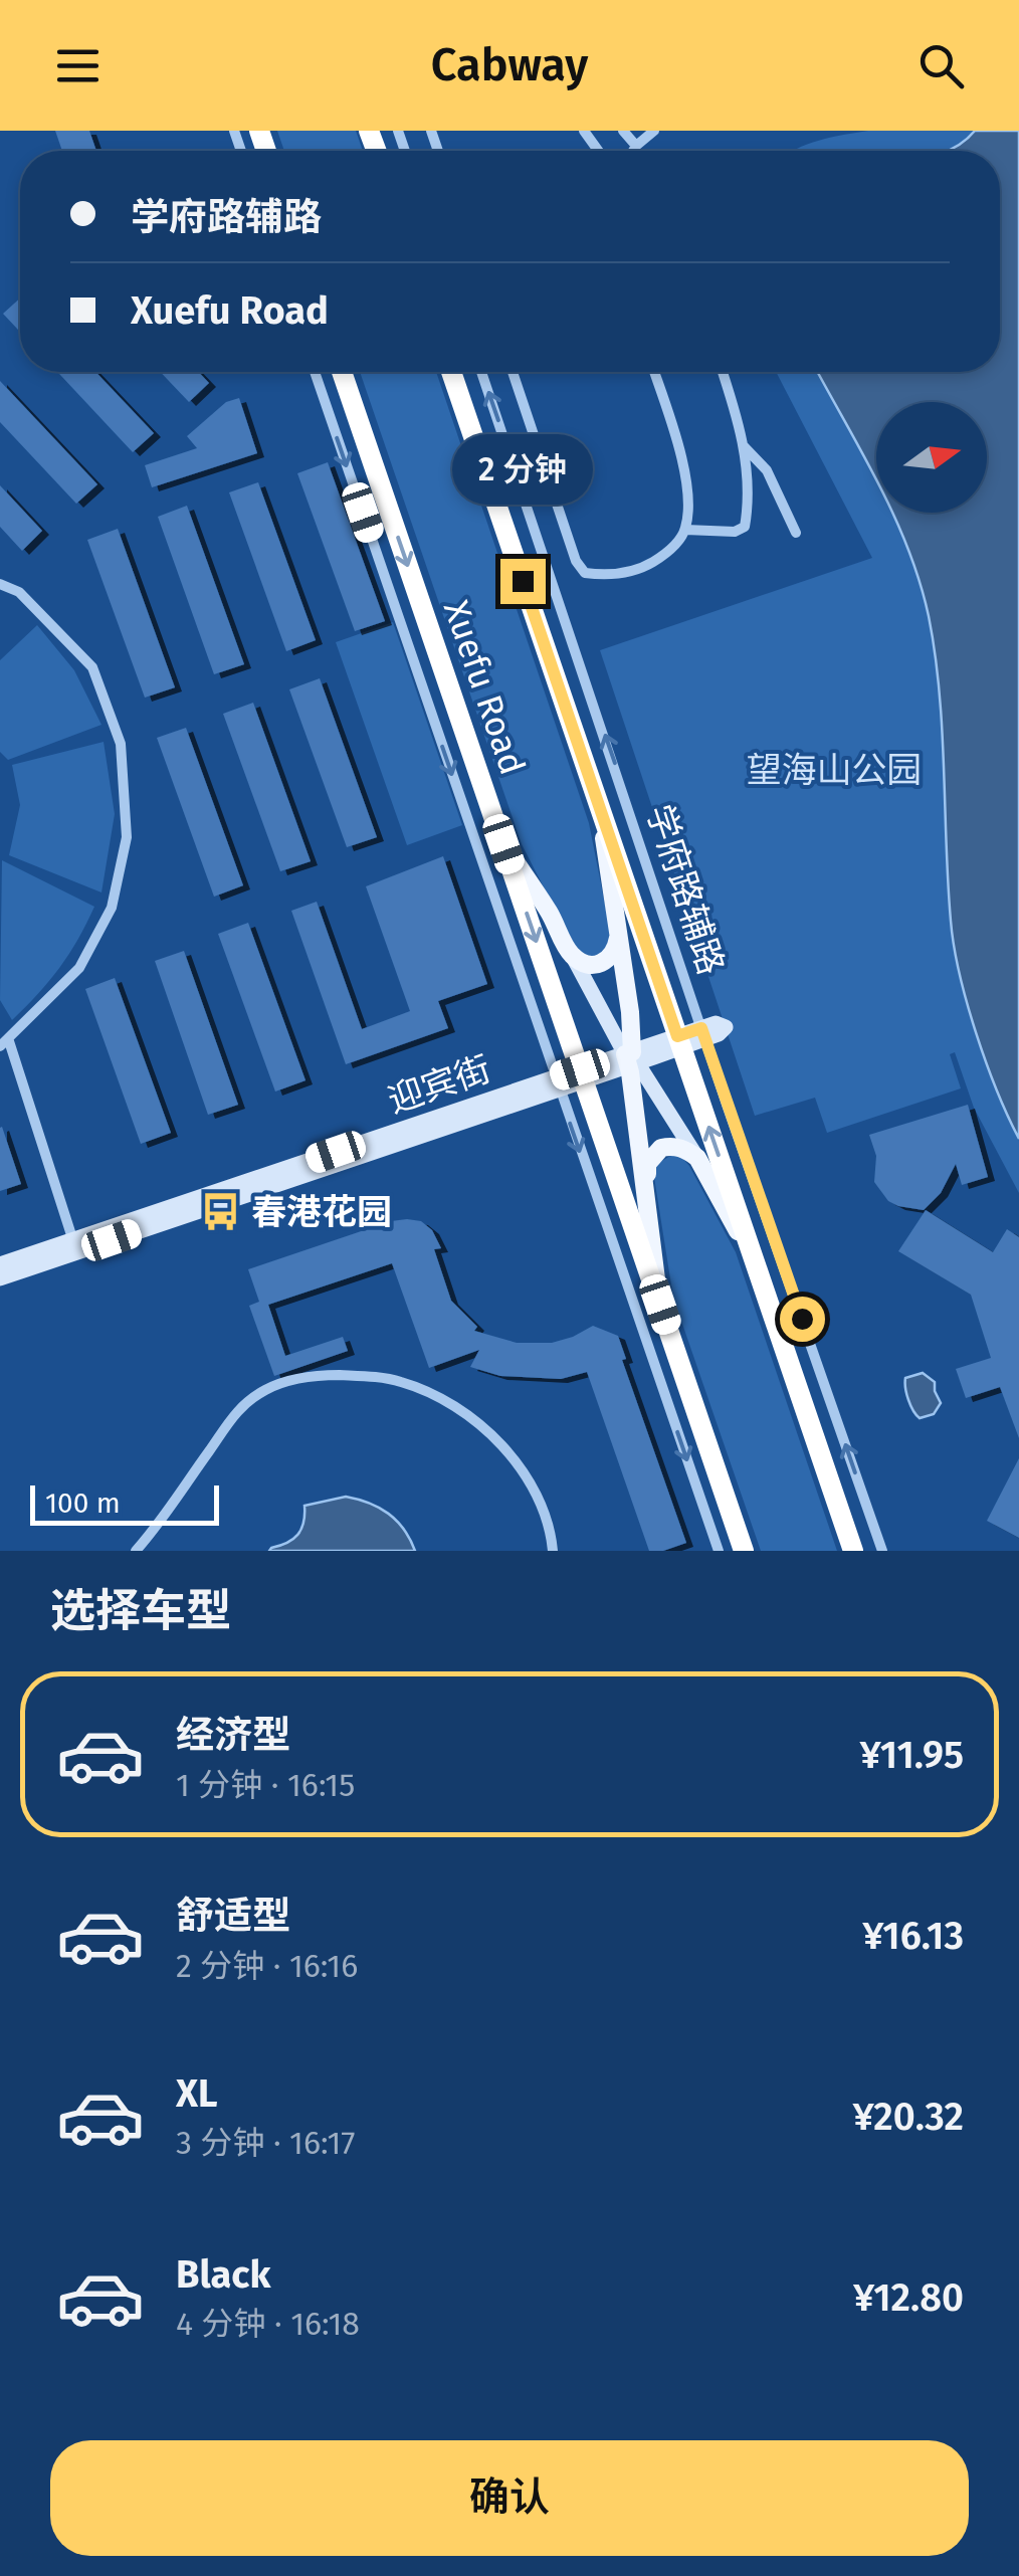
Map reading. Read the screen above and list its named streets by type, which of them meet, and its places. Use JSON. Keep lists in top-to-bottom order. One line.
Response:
{"streets":{"highway":["Xuefu Road"],"main road":["迎宾街"],"street":["学府路辅路"]},"crossings":[["Xuefu Road","迎宾街"],["学府路辅路","迎宾街"]],"one_way":["学府路辅路"],"parks":["望海山公园"],"places":{"bus stop":["春港花园"]},"scale_bar":"100 m","north":"right","page":{"header":"Cabway","banner":["学府路辅路","Xuefu Road"],"bubble":"2 分钟","scale":"100 m","heading":"选择车型","list":[{"name":"经济型","note":"1 分钟 · 16:15","value":"¥11.95"},{"name":"舒适型","note":"2 分钟 · 16:16","value":"¥16.13"},{"name":"XL","note":"3 分钟 · 16:17","value":"¥20.32"},{"name":"Black","note":"4 分钟 · 16:18","value":"¥12.80"}],"buttons":"确认"}}
